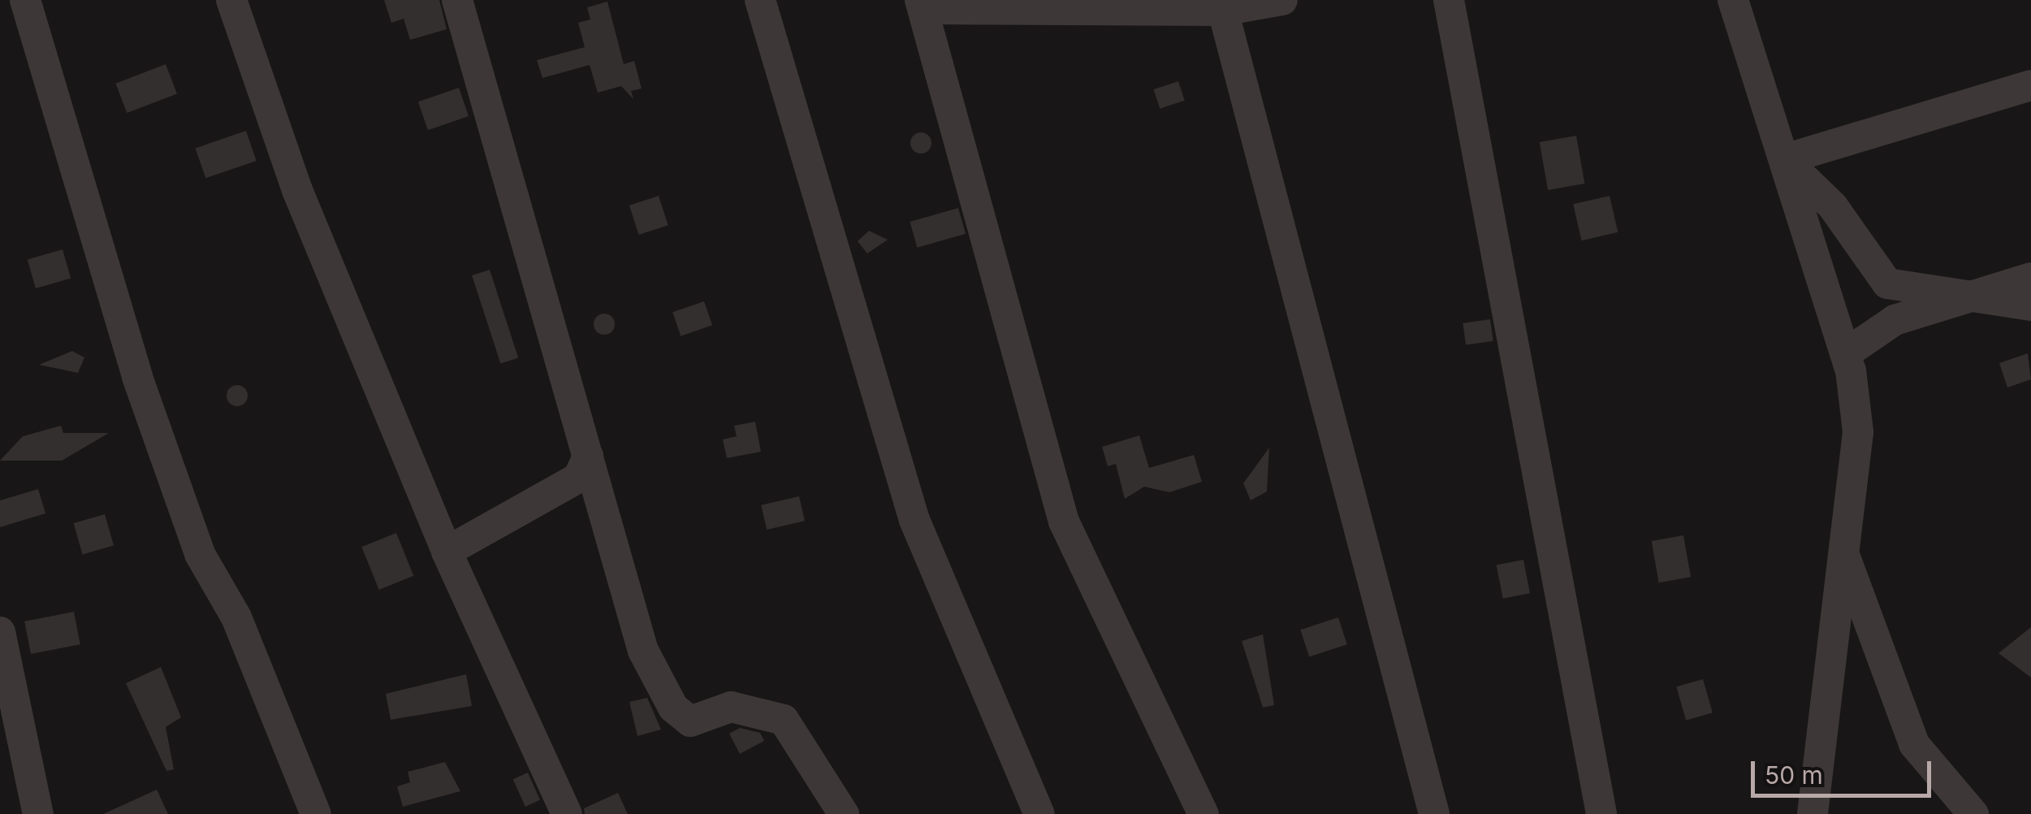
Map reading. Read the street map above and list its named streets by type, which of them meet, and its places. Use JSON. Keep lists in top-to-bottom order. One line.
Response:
{"scale_bar":"50 m"}
